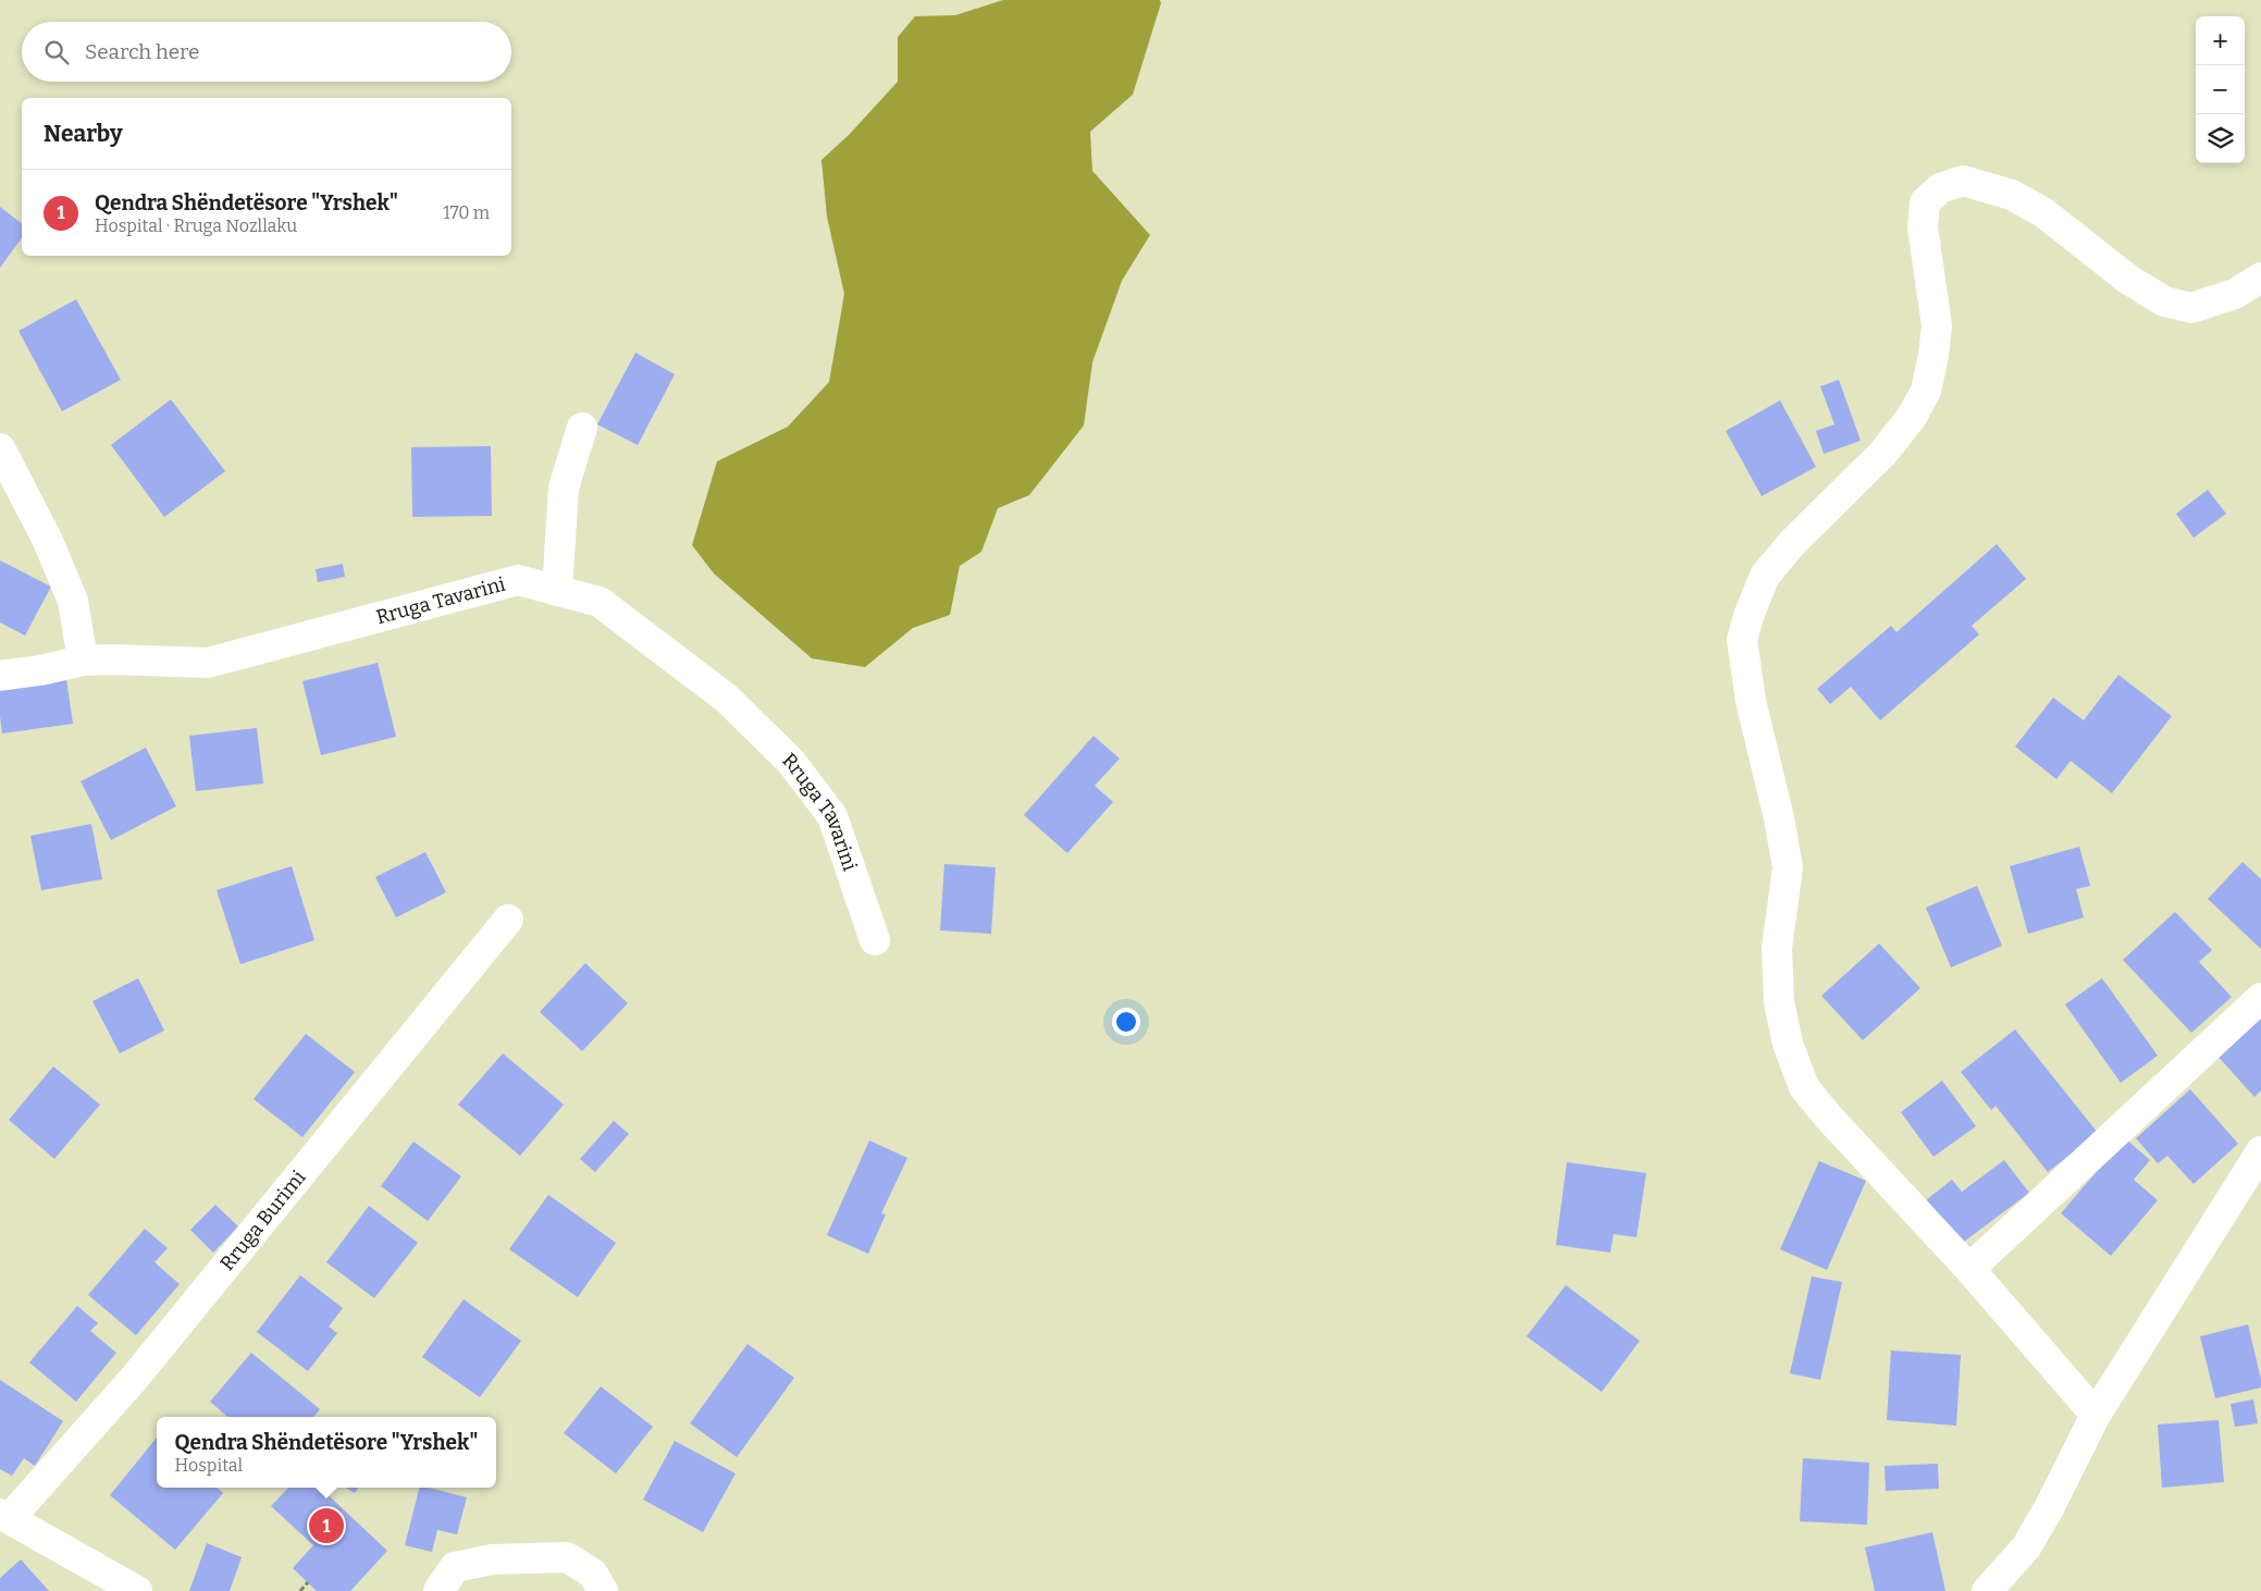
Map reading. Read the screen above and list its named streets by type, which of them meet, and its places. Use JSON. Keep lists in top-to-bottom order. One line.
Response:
{"streets":{"street":["Rruga Tavarini","Rruga Burimi"]},"page":{"map_buttons":["+","−"],"search":"Search here","heading":"Nearby","list":[{"mark":"1","name":"Qendra Shëndetësore \"Yrshek\"","note":"Hospital · Rruga Nozllaku","value":"170 m"}],"popup":["Qendra Shëndetësore \"Yrshek\"","Hospital"],"pins":"1"}}
